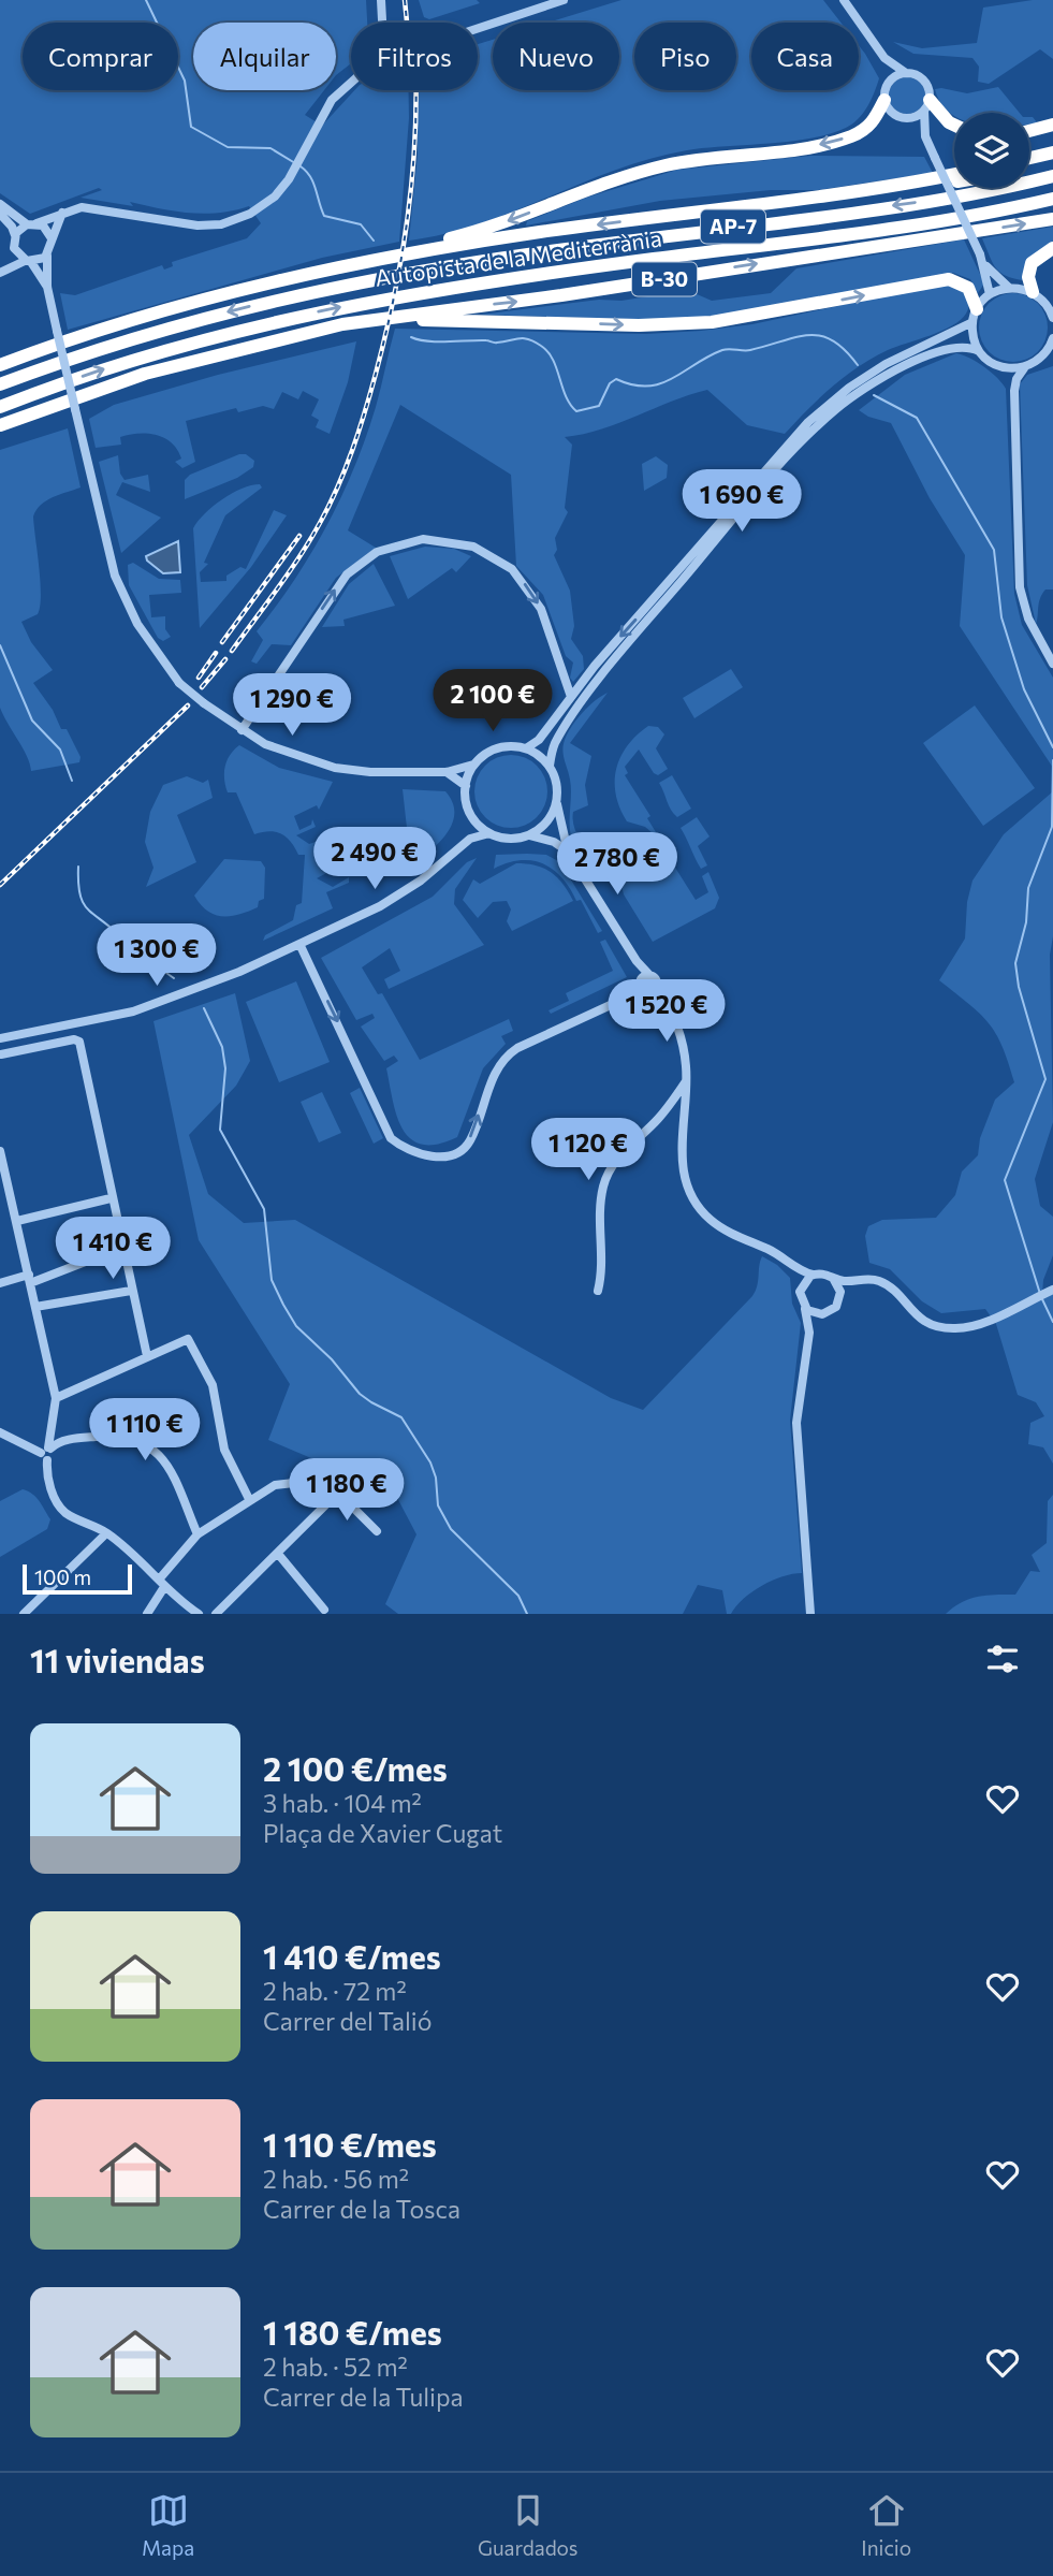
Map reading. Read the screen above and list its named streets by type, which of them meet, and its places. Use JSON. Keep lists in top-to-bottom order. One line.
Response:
{"streets":{"highway":["AP-7","Autopista de la Mediterrània","B-30"]},"scale_bar":"100 m","page":{"chip":["Comprar","Alquilar","Filtros","Nuevo","Piso","Casa"],"price":["1 690 €","2 100 €","1 290 €","2 490 €","2 780 €","1 300 €","1 520 €","1 120 €","1 410 €","1 110 €","1 180 €"],"scale":"100 m","heading":"11 viviendas","list":[{"name":"2 100 €/mes","note":"3 hab. · 104 m² · Plaça de Xavier Cugat"},{"name":"1 410 €/mes","note":"2 hab. · 72 m² · Carrer del Talió"},{"name":"1 110 €/mes","note":"2 hab. · 56 m² · Carrer de la Tosca"},{"name":"1 180 €/mes","note":"2 hab. · 52 m² · Carrer de la Tulipa"}],"tabs":["Mapa","Guardados","Inicio"]}}
